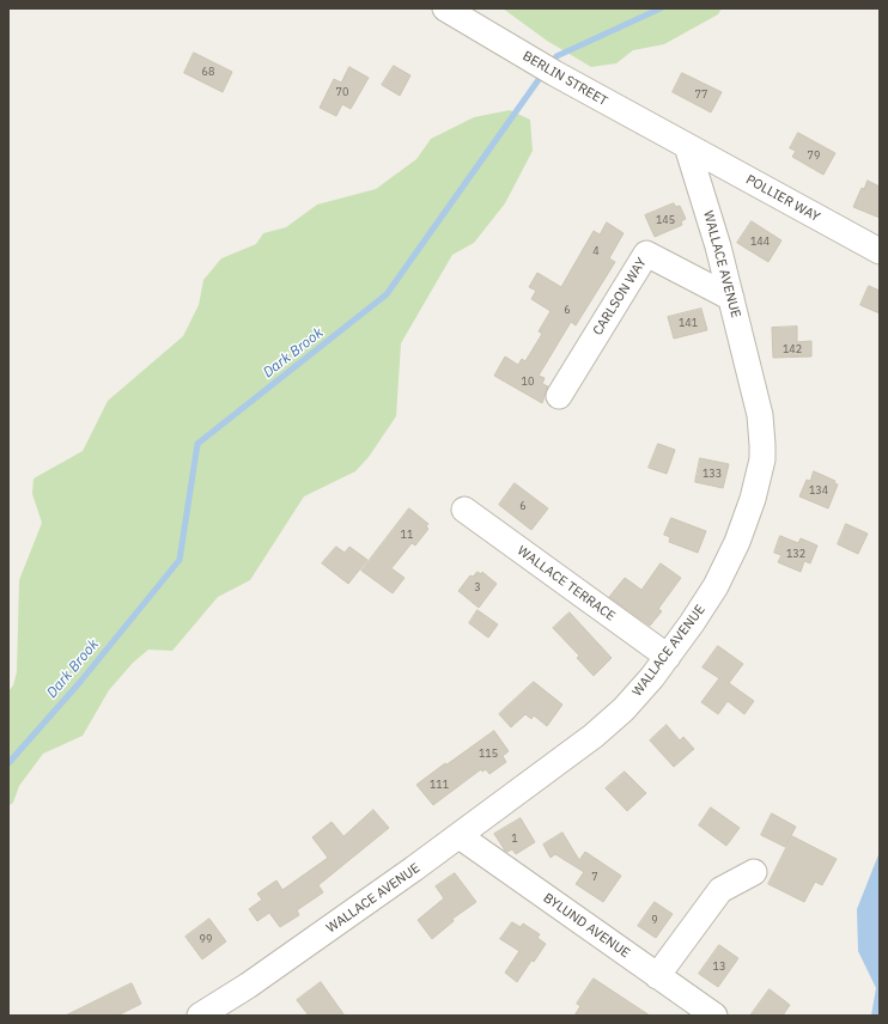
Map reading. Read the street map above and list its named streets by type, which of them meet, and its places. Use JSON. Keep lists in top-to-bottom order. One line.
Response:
{"streets":{"street":["BERLIN STREET","POLLIER WAY","WALLACE AVENUE","CARLSON WAY","WALLACE TERRACE","BYLUND AVENUE"]},"crossings":[["BERLIN STREET","POLLIER WAY"],["BERLIN STREET","WALLACE AVENUE"],["POLLIER WAY","WALLACE AVENUE"],["WALLACE AVENUE","CARLSON WAY"],["WALLACE AVENUE","WALLACE TERRACE"],["WALLACE AVENUE","BYLUND AVENUE"]],"water":["Dark Brook"],"house_numbers":["68","70","77","79","145","144","4","6","141","142","10","133","134","6","11","132","3","115","111","1","7","9","99","13"]}
